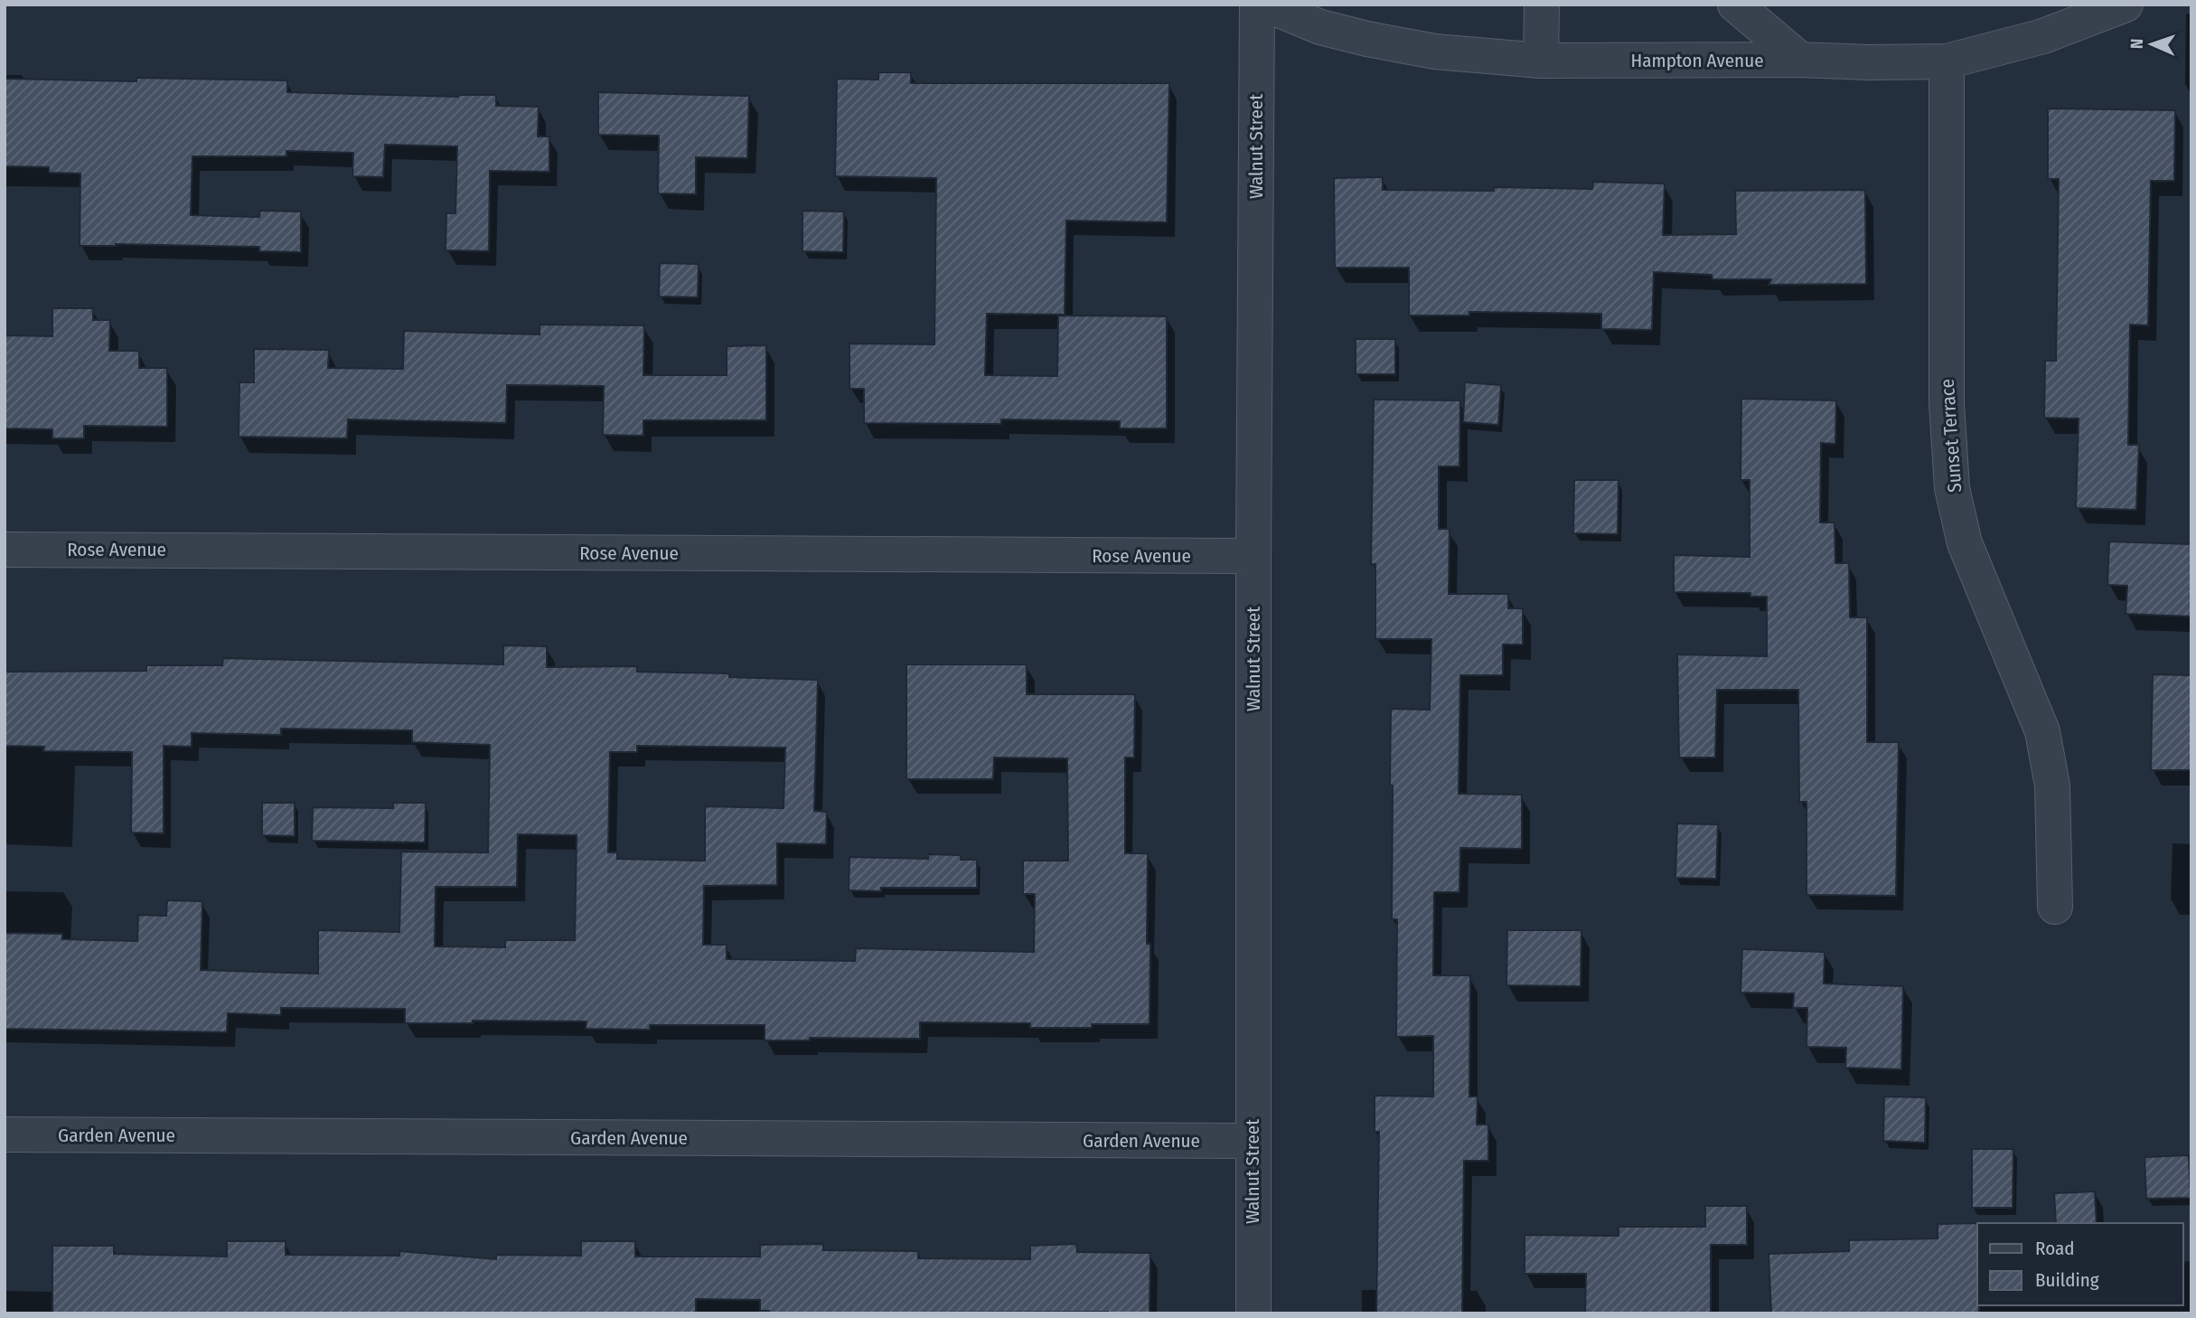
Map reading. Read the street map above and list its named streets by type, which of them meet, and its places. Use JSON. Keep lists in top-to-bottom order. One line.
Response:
{"streets":{"street":["Hampton Avenue","Walnut Street","Sunset Terrace","Rose Avenue","Garden Avenue"]},"crossings":[["Hampton Avenue","Sunset Terrace"],["Walnut Street","Rose Avenue"],["Walnut Street","Garden Avenue"]],"legend":["Road","Building"],"north":"left"}
